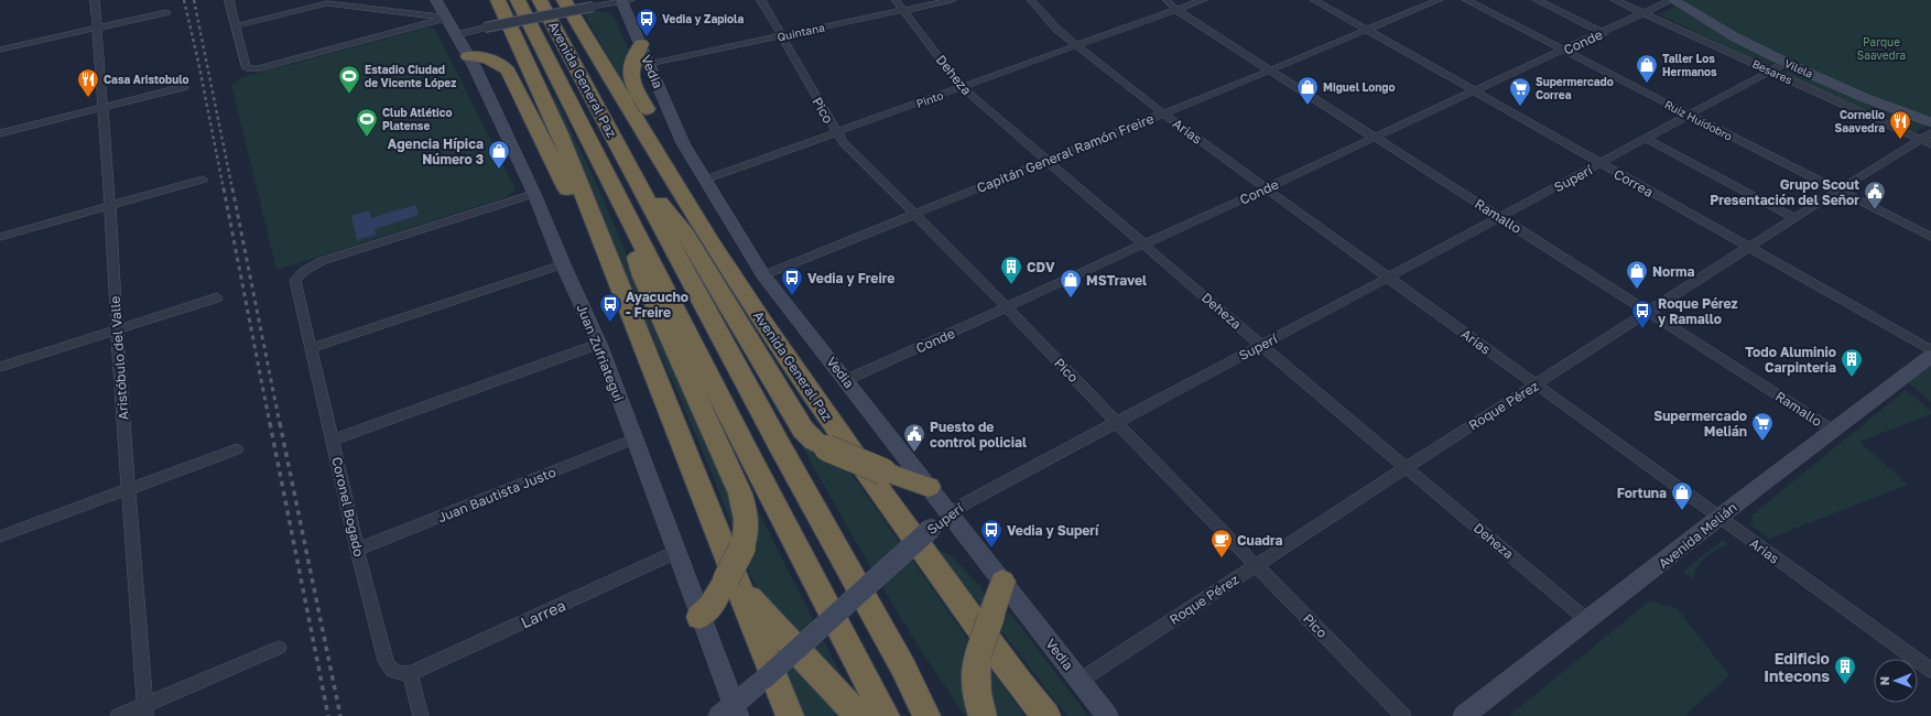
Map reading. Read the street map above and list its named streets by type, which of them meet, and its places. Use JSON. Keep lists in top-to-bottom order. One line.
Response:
{"streets":{"highway":["Avenida General Paz"],"street":["Quintana","Conde","Vilela","Vedia","Besares","Deheza","Pinto","Pico","Ruiz Huidobro","Arias","Capitán General Ramón Freire","Superí","Correa","Ramallo","Juan Zufriategui","Aristóbulo del Valle","Roque Pérez","Juan Bautista Justo","Coronel Bogado","Avenida Melián","Larrea"]},"crossings":[["Quintana","Vedia"],["Quintana","Deheza"],["Quintana","Pico"],["Conde","Vilela"],["Conde","Vedia"],["Conde","Besares"],["Conde","Deheza"],["Conde","Pico"],["Conde","Ruiz Huidobro"],["Conde","Arias"],["Conde","Correa"],["Conde","Ramallo"],["Vilela","Superí"],["Vedia","Pinto"],["Vedia","Capitán General Ramón Freire"],["Vedia","Superí"],["Vedia","Roque Pérez"],["Besares","Superí"],["Besares","Roque Pérez"],["Deheza","Pinto"],["Deheza","Capitán General Ramón Freire"],["Deheza","Superí"],["Deheza","Roque Pérez"],["Deheza","Avenida Melián"],["Pinto","Pico"],["Pinto","Arias"],["Pinto","Ramallo"],["Pico","Capitán General Ramón Freire"],["Pico","Superí"],["Pico","Roque Pérez"],["Ruiz Huidobro","Superí"],["Ruiz Huidobro","Roque Pérez"],["Arias","Capitán General Ramón Freire"],["Arias","Superí"],["Arias","Roque Pérez"],["Arias","Avenida Melián"],["Capitán General Ramón Freire","Correa"],["Capitán General Ramón Freire","Ramallo"],["Superí","Correa"],["Superí","Ramallo"],["Superí","Juan Zufriategui"],["Correa","Roque Pérez"],["Ramallo","Roque Pérez"],["Ramallo","Avenida Melián"],["Juan Zufriategui","Juan Bautista Justo"],["Juan Zufriategui","Coronel Bogado"],["Juan Zufriategui","Larrea"],["Juan Bautista Justo","Coronel Bogado"],["Coronel Bogado","Larrea"]],"parks":["Parque Saavedra"],"places":{"bus stop":["Vedia y Zapiola","Vedia y Freire","Ayacucho - Freire","Roque Pérez y Ramallo","Vedia y Superí"],"shop":["Taller Los Hermanos","Miguel Longo","Agencia Hípica Número 3","Norma","MSTravel","Fortuna"],"sports":["Estadio Ciudad de Vicente López","Club Atlético Platense"],"restaurant":["Casa Aristobulo","Cornelio Saavedra"],"supermarket":["Supermercado Correa","Supermercado Melián"],"public building":["Grupo Scout Presentación del Señor","Puesto de control policial"],"building":["CDV","Todo Aluminio Carpinteria","Edificio Intecons"],"cafe":["Cuadra"]},"north":"left"}
